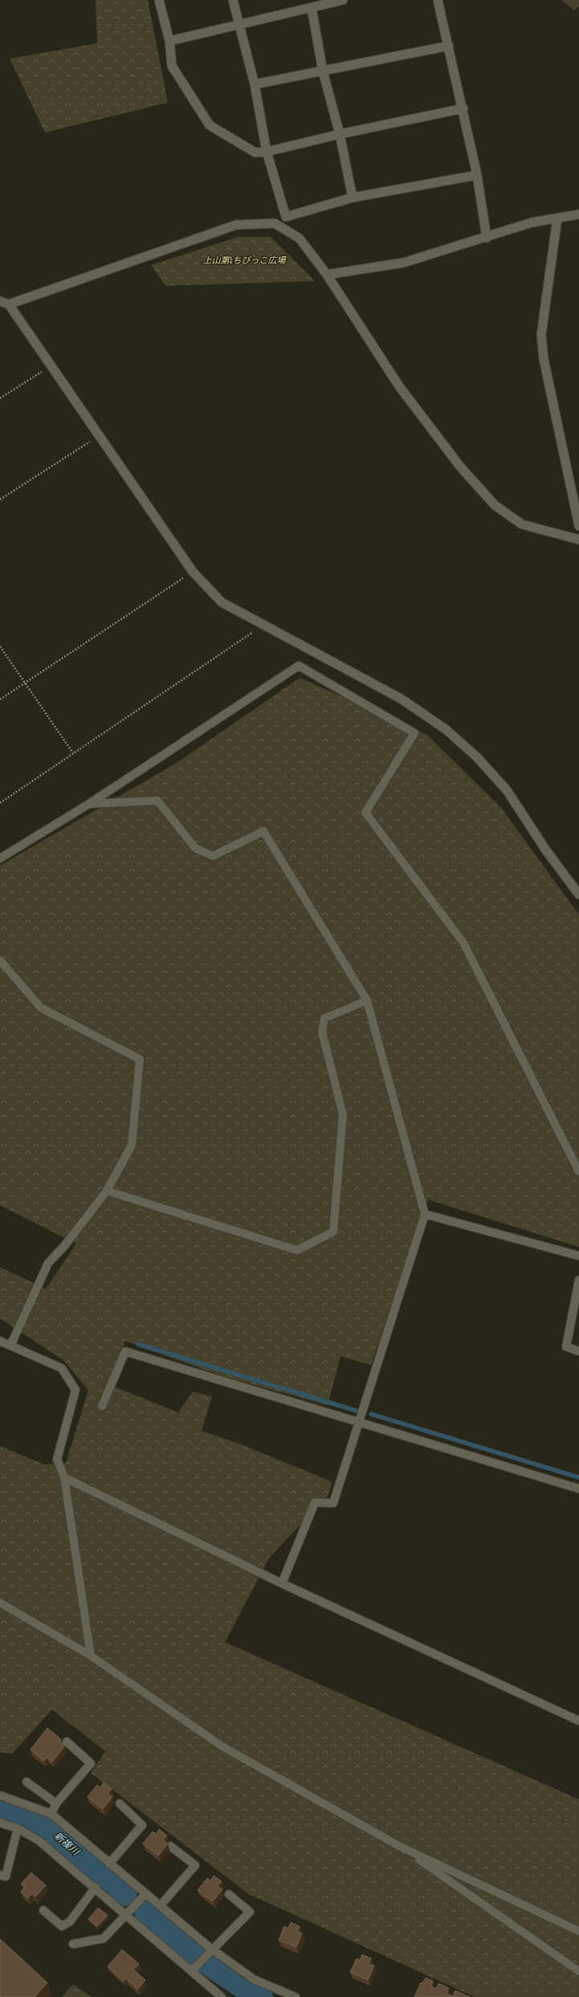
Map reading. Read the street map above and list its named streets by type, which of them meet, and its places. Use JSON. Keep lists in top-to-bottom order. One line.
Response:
{"water":["新複川"],"parks":["上山第1ちびっこ広場"]}
